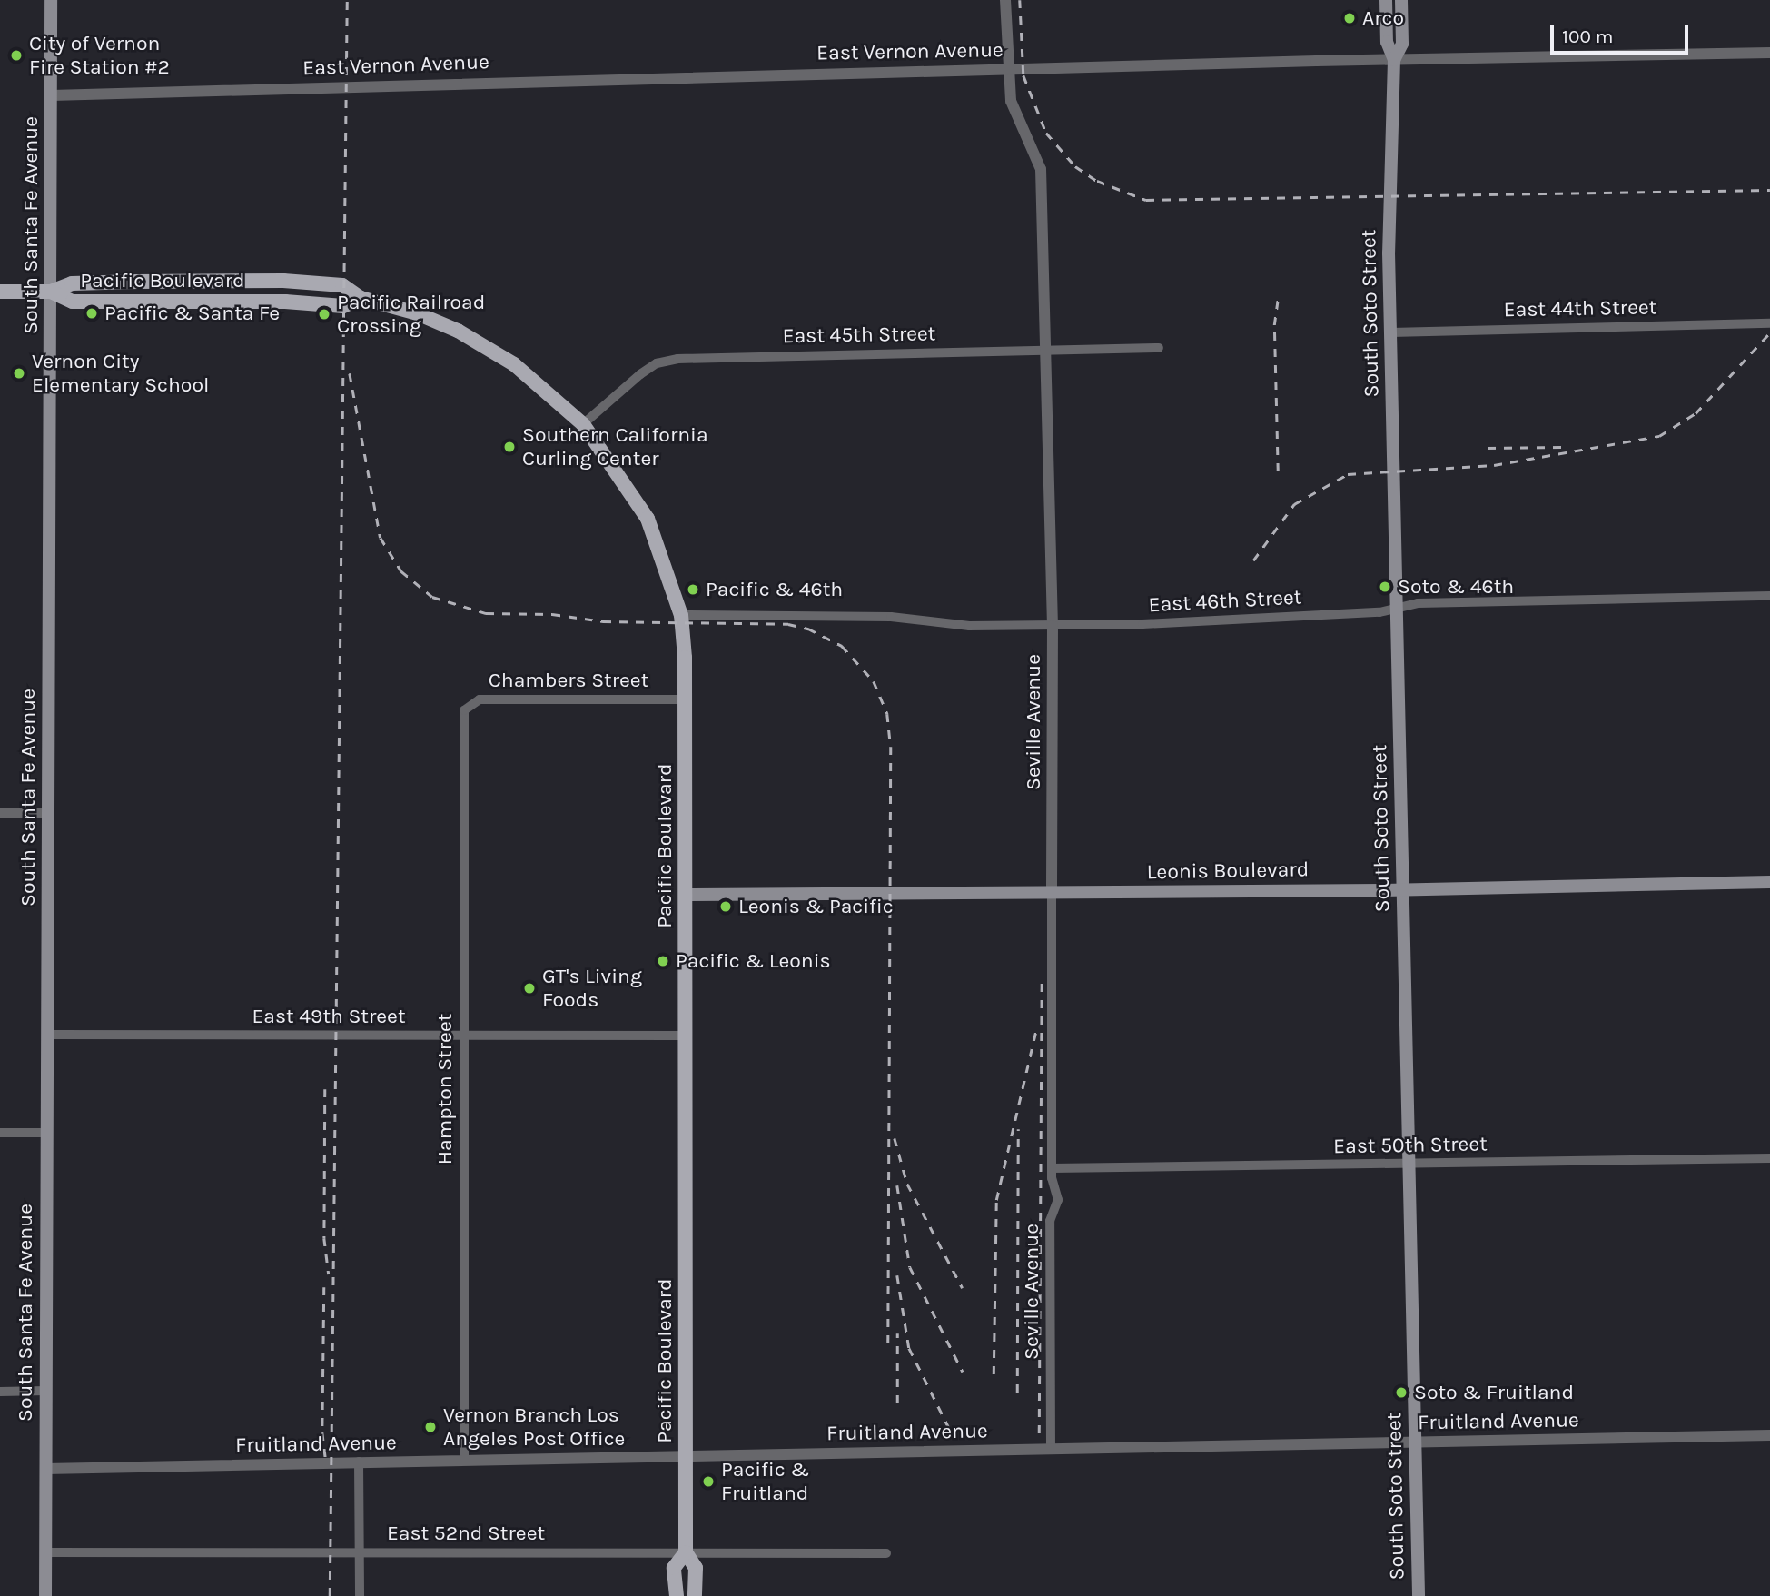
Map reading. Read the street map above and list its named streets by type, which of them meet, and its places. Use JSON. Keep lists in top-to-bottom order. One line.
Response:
{"streets":{"main road":["South Santa Fe Avenue","Pacific Boulevard","South Soto Street","Leonis Boulevard"],"street":["East Vernon Avenue","East 44th Street","East 45th Street","East 46th Street","Chambers Street","Seville Avenue","East 49th Street","Hampton Street","East 50th Street","Fruitland Avenue","East 52nd Street"]},"crossings":[["East Vernon Avenue","South Santa Fe Avenue"],["East Vernon Avenue","South Soto Street"],["East Vernon Avenue","Seville Avenue"],["South Santa Fe Avenue","Pacific Boulevard"],["South Santa Fe Avenue","East 49th Street"],["South Santa Fe Avenue","Fruitland Avenue"],["South Santa Fe Avenue","East 52nd Street"],["Pacific Boulevard","East 45th Street"],["Pacific Boulevard","East 46th Street"],["Pacific Boulevard","Chambers Street"],["Pacific Boulevard","Leonis Boulevard"],["Pacific Boulevard","East 49th Street"],["Pacific Boulevard","Fruitland Avenue"],["Pacific Boulevard","East 52nd Street"],["East 44th Street","South Soto Street"],["South Soto Street","East 46th Street"],["South Soto Street","Leonis Boulevard"],["South Soto Street","East 50th Street"],["South Soto Street","Fruitland Avenue"],["East 45th Street","Seville Avenue"],["East 46th Street","Seville Avenue"],["Chambers Street","Hampton Street"],["Seville Avenue","Leonis Boulevard"],["Seville Avenue","East 50th Street"],["Seville Avenue","Fruitland Avenue"],["East 49th Street","Hampton Street"],["Hampton Street","Fruitland Avenue"]],"places":["Arco","City of Vernon Fire Station #2","Pacific & Santa Fe","Pacific Railroad Crossing","Vernon City Elementary School","Southern California Curling Center","Soto & 46th","Pacific & 46th","Leonis & Pacific","Pacific & Leonis","GT's Living Foods","Soto & Fruitland","Vernon Branch Los Angeles Post Office","Pacific & Fruitland"],"scale_bar":"100 m"}
